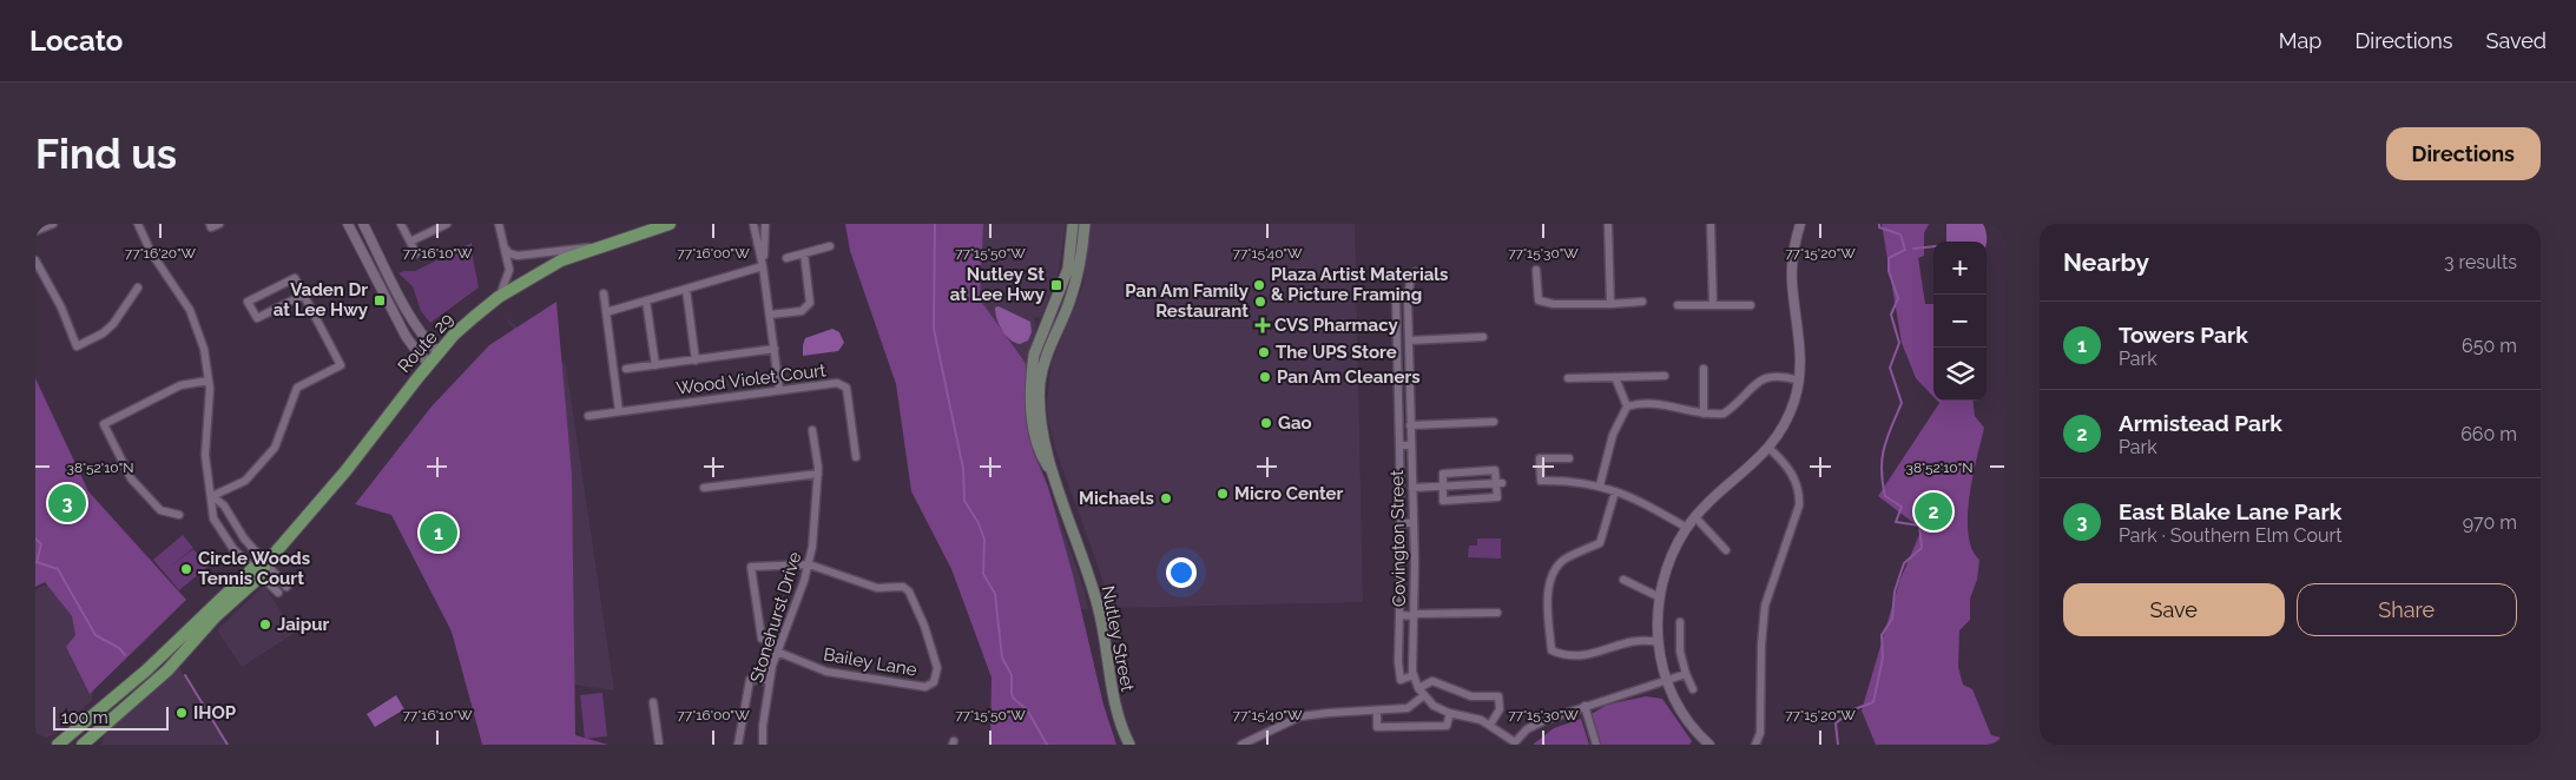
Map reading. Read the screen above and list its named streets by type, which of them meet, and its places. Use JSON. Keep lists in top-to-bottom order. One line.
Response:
{"streets":{"main road":["Route 29","Nutley Street"],"street":["Wood Violet Court","Covington Street","Stonehurst Drive","Bailey Lane"]},"crossings":[["Stonehurst Drive","Bailey Lane"]],"places":{"transit":["Nutley St at Lee Hwy","Vaden Dr at Lee Hwy"],"other":["Plaza Artist Materials & Picture Framing","Pan Am Family Restaurant","The UPS Store","Pan Am Cleaners","Gao","Micro Center","Michaels","Circle Woods Tennis Court","Jaipur","IHOP"],"health":["CVS Pharmacy"]},"scale_bar":"100 m","page":{"header":"Locato","nav":["Map","Directions","Saved"],"buttons":["Directions",["Save","Share"]],"title":"Find us","heading":["Nearby","3 results"],"map_buttons":["+","−"],"list":[{"mark":"1","name":"Towers Park","note":"Park","value":"650 m"},{"mark":"2","name":"Armistead Park","note":"Park","value":"660 m"},{"mark":"3","name":"East Blake Lane Park","note":"Park · Southern Elm Court","value":"970 m"}],"pins":["3","2","1"],"scale":"100 m"},"coordinates":["77°16'20\"W","77°16'10\"W","77°16'00\"W","77°15'50\"W","77°15'40\"W","77°15'30\"W","77°15'20\"W","38°52'10\"N"]}
